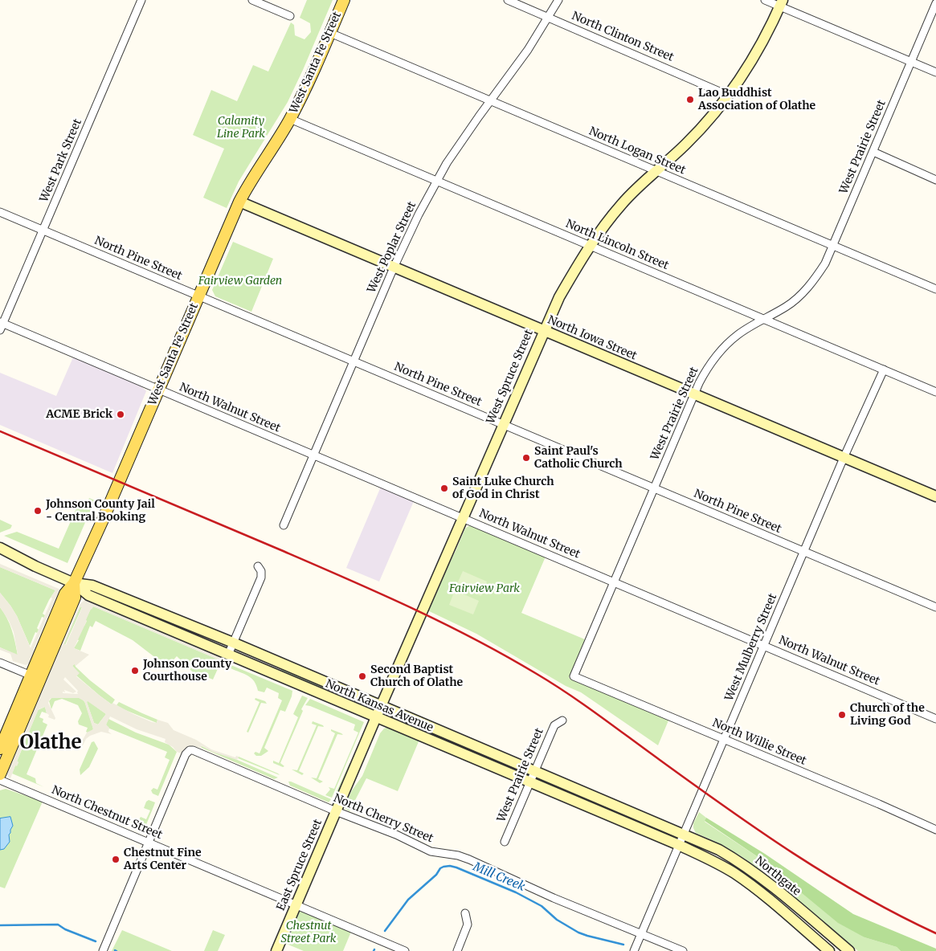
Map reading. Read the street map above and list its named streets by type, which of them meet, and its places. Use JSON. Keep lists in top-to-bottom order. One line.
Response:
{"streets":{"main road":["West Santa Fe Street"],"street":["North Clinton Street","West Prairie Street","North Logan Street","West Park Street","North Lincoln Street","West Poplar Street","North Pine Street","North Iowa Street","West Spruce Street","North Walnut Street","West Mulberry Street","North Kansas Avenue","North Willie Street","North Chestnut Street","North Cherry Street","East Spruce Street","Northgate"]},"crossings":[["North Clinton Street","West Poplar Street"],["North Clinton Street","West Spruce Street"],["West Santa Fe Street","North Logan Street"],["West Santa Fe Street","North Lincoln Street"],["West Santa Fe Street","North Pine Street"],["West Santa Fe Street","North Iowa Street"],["West Santa Fe Street","North Walnut Street"],["West Santa Fe Street","North Kansas Avenue"],["West Prairie Street","North Logan Street"],["West Prairie Street","North Lincoln Street"],["West Prairie Street","North Pine Street"],["West Prairie Street","North Iowa Street"],["West Prairie Street","North Walnut Street"],["West Prairie Street","North Kansas Avenue"],["West Prairie Street","North Willie Street"],["North Logan Street","West Poplar Street"],["North Logan Street","West Spruce Street"],["West Park Street","North Pine Street"],["West Park Street","North Walnut Street"],["North Lincoln Street","West Poplar Street"],["North Lincoln Street","West Spruce Street"],["North Lincoln Street","West Mulberry Street"],["West Poplar Street","North Pine Street"],["West Poplar Street","North Iowa Street"],["West Poplar Street","North Walnut Street"],["North Pine Street","West Spruce Street"],["North Pine Street","West Mulberry Street"],["North Iowa Street","West Spruce Street"],["North Iowa Street","West Mulberry Street"],["West Spruce Street","North Walnut Street"],["West Spruce Street","North Kansas Avenue"],["West Spruce Street","North Cherry Street"],["West Spruce Street","East Spruce Street"],["North Walnut Street","West Mulberry Street"],["West Mulberry Street","North Kansas Avenue"],["West Mulberry Street","North Willie Street"],["West Mulberry Street","North Cherry Street"],["West Mulberry Street","Northgate"],["North Kansas Avenue","Northgate"],["North Chestnut Street","North Cherry Street"],["North Chestnut Street","East Spruce Street"],["North Cherry Street","East Spruce Street"]],"districts":["Olathe"],"water":["Mill Creek"],"parks":["Calamity Line Park","Fairview Garden","Fairview Park","Chestnut Street Park"],"places":["Lao Buddhist Association of Olathe","ACME Brick","Saint Paul's Catholic Church","Saint Luke Church of God in Christ","Johnson County Jail - Central Booking","Johnson County Courthouse","Second Baptist Church of Olathe","Church of the Living God","Chestnut Fine Arts Center"]}
